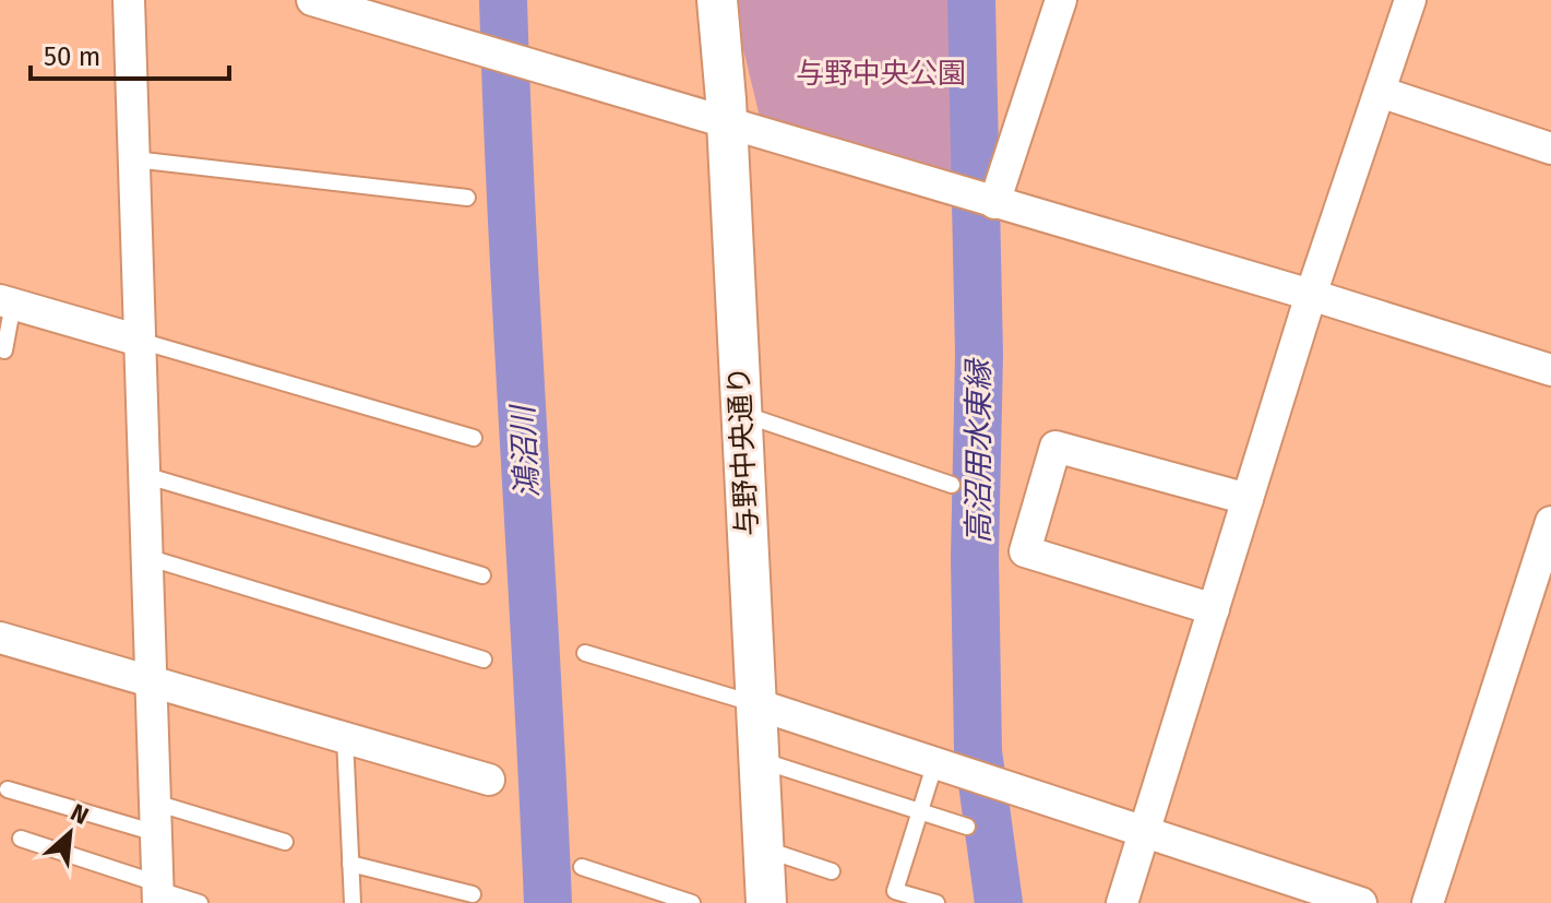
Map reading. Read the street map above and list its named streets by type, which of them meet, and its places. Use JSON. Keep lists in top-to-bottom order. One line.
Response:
{"streets":{"street":["与野中央通り"]},"water":["鴻沼川","高沼用水東縁"],"parks":["与野中央公園"],"scale_bar":"50 m","north":"top right"}
